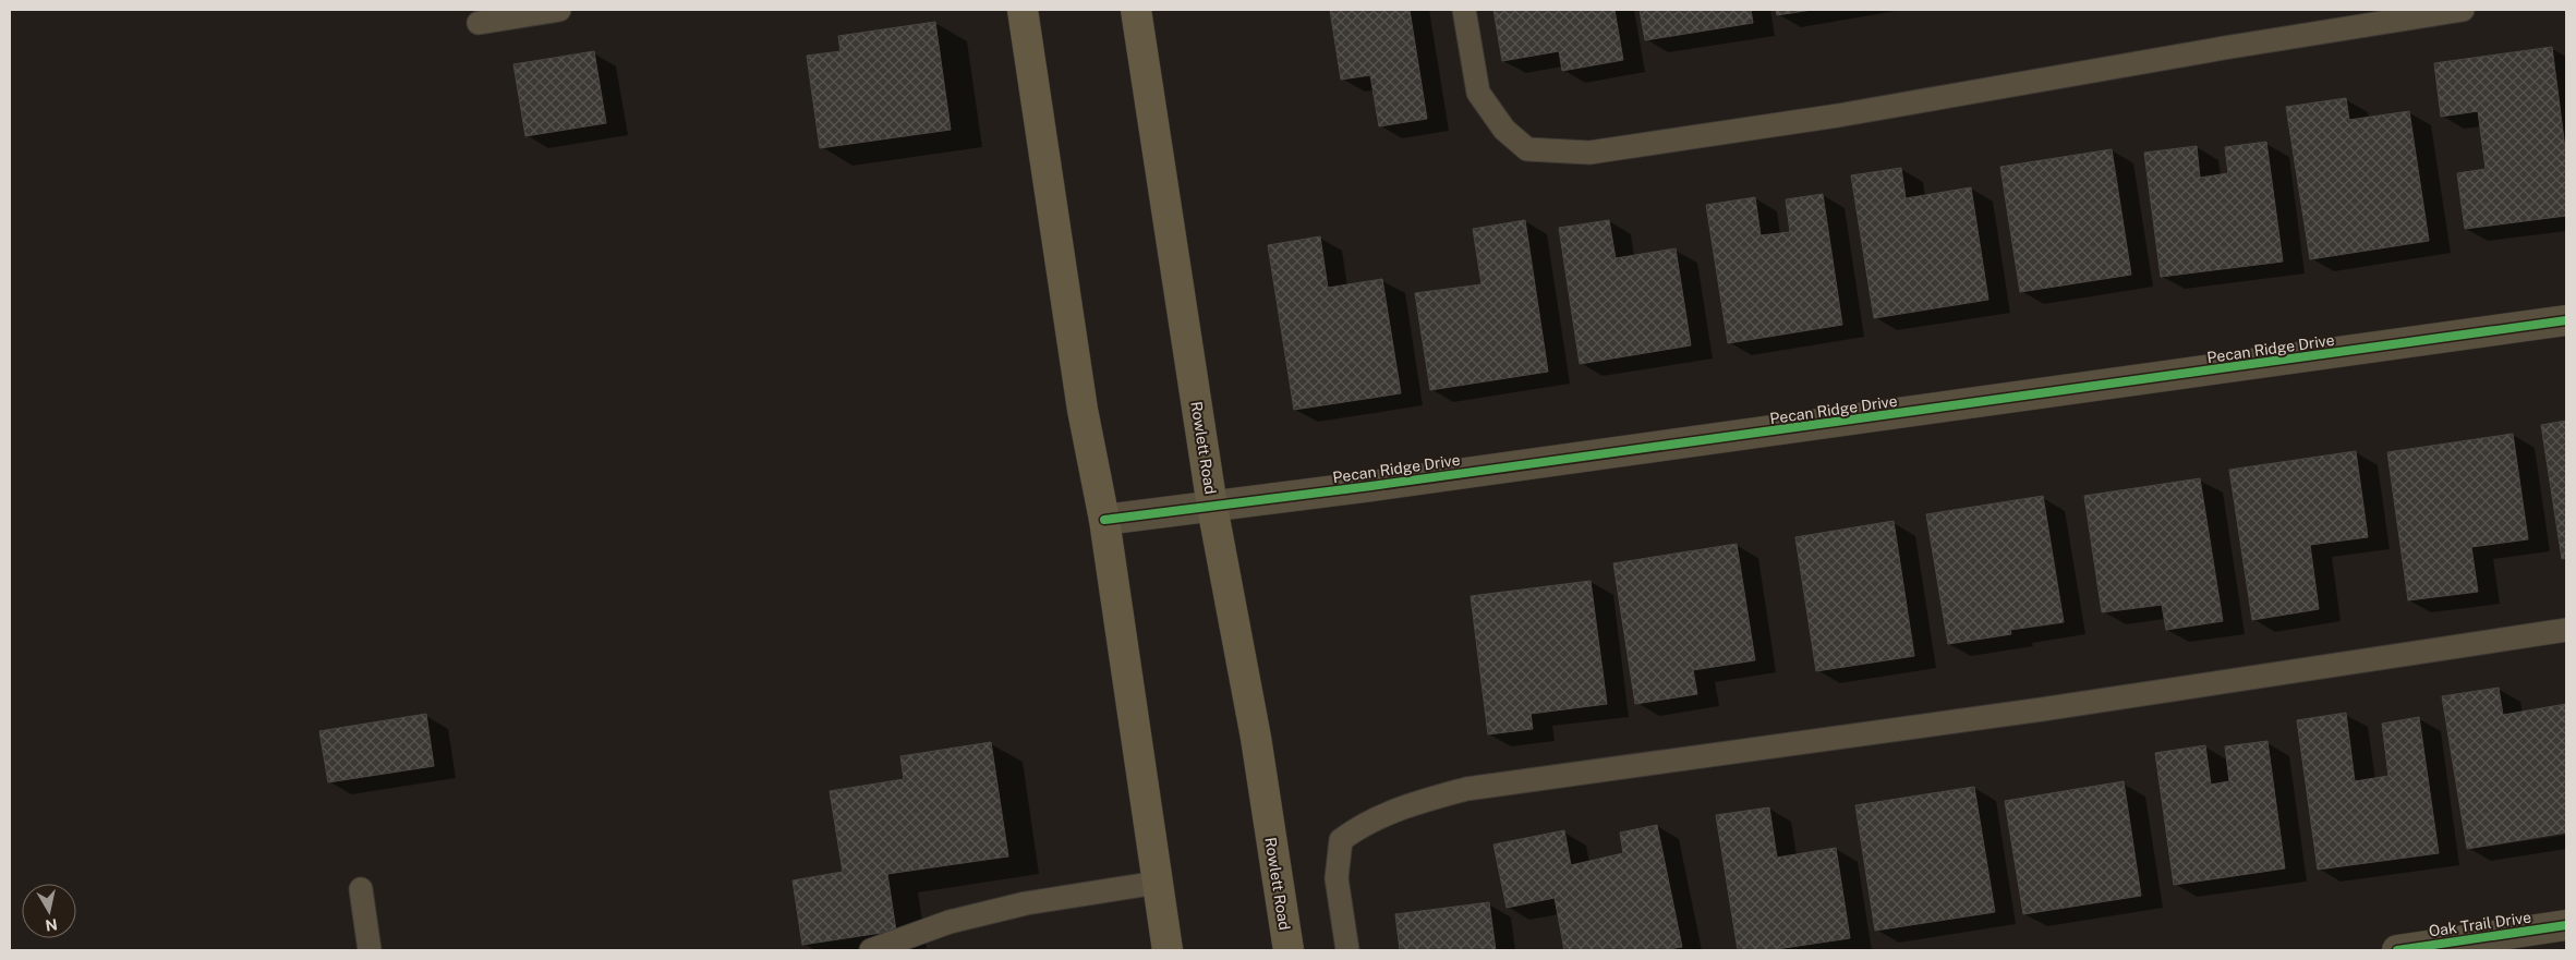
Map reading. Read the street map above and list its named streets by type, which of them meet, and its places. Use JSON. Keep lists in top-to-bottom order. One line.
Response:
{"streets":{"main road":["Rowlett Road"],"street":["Pecan Ridge Drive","Oak Trail Drive"]},"crossings":[["Pecan Ridge Drive","Rowlett Road"]],"north":"bottom"}
